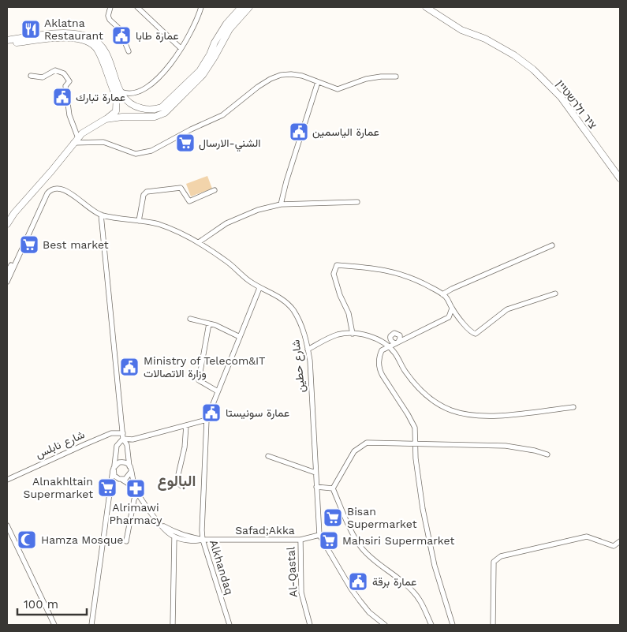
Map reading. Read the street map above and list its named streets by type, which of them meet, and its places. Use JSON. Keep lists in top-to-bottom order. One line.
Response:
{"streets":{"main road":["ציר ולרשטיין"],"street":["شارع حطين","شارع نابلس","Safad;Akka","Alkhandaq","Al-Qastal"]},"crossings":[["شارع حطين","Safad;Akka"],["شارع حطين","Alkhandaq"],["شارع نابلس","Alkhandaq"],["Safad;Akka","Alkhandaq"],["Safad;Akka","Al-Qastal"]],"districts":["البالوع"],"places":{"restaurant":["Aklatna Restaurant"],"public building":["عمارة طابا","عمارة تبارك","عمارة الياسمين","Ministry of Telecom&IT وزارة الاتصالات","عمارة سونيستا","عمارة برقة"],"supermarket":["الشني-الارسال","Best market","Alnakhltain Supermarket","Bisan Supermarket","Mahsiri Supermarket"],"pharmacy":["Alrimawi Pharmacy"],"mosque":["Hamza Mosque"]},"scale_bar":"100 m"}
